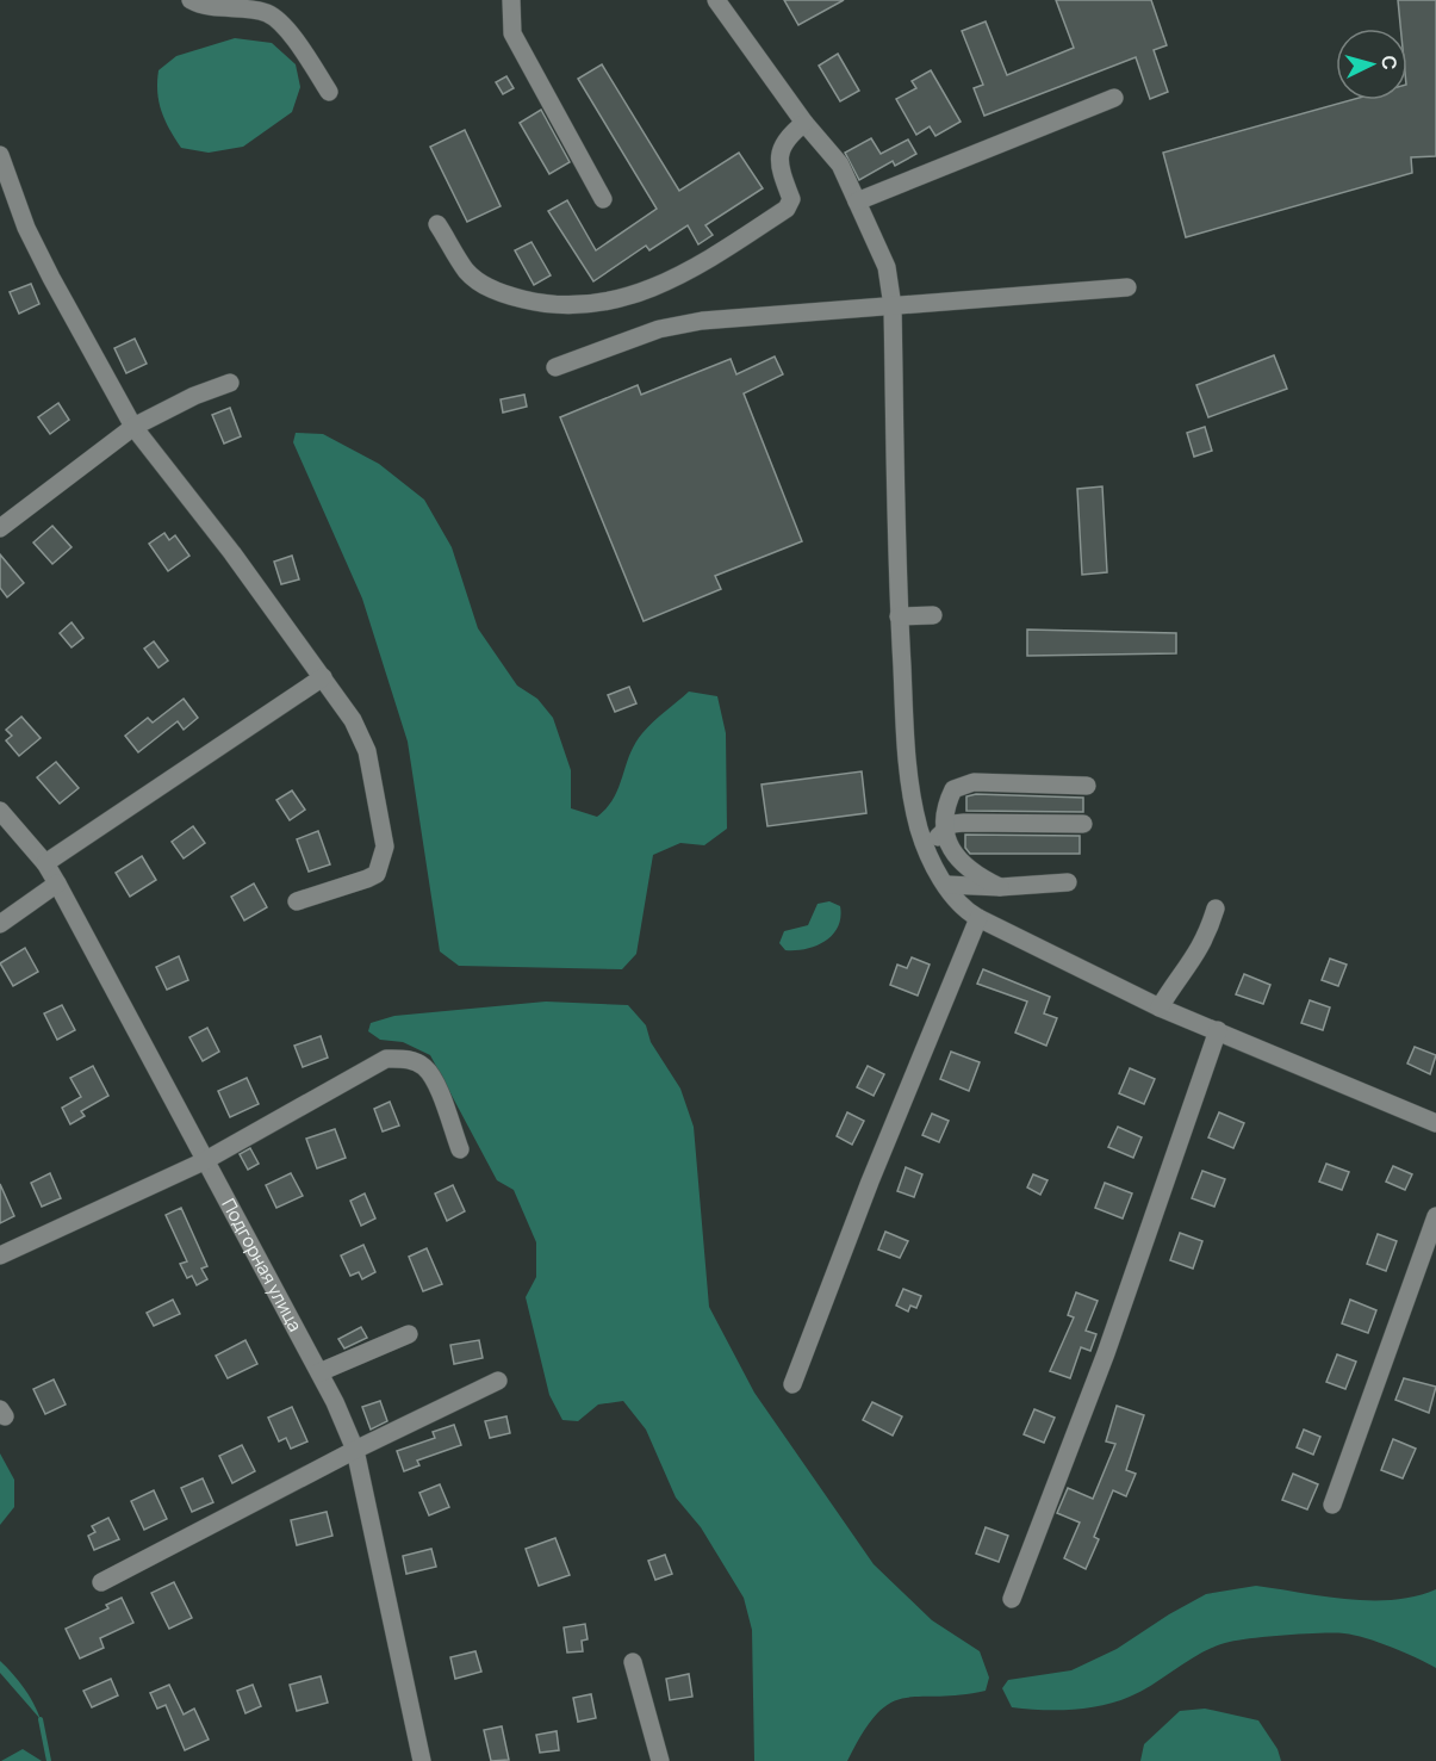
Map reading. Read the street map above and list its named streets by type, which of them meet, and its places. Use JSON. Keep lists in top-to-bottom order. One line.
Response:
{"streets":{"street":["Подгорная улица"]},"north":"right"}
